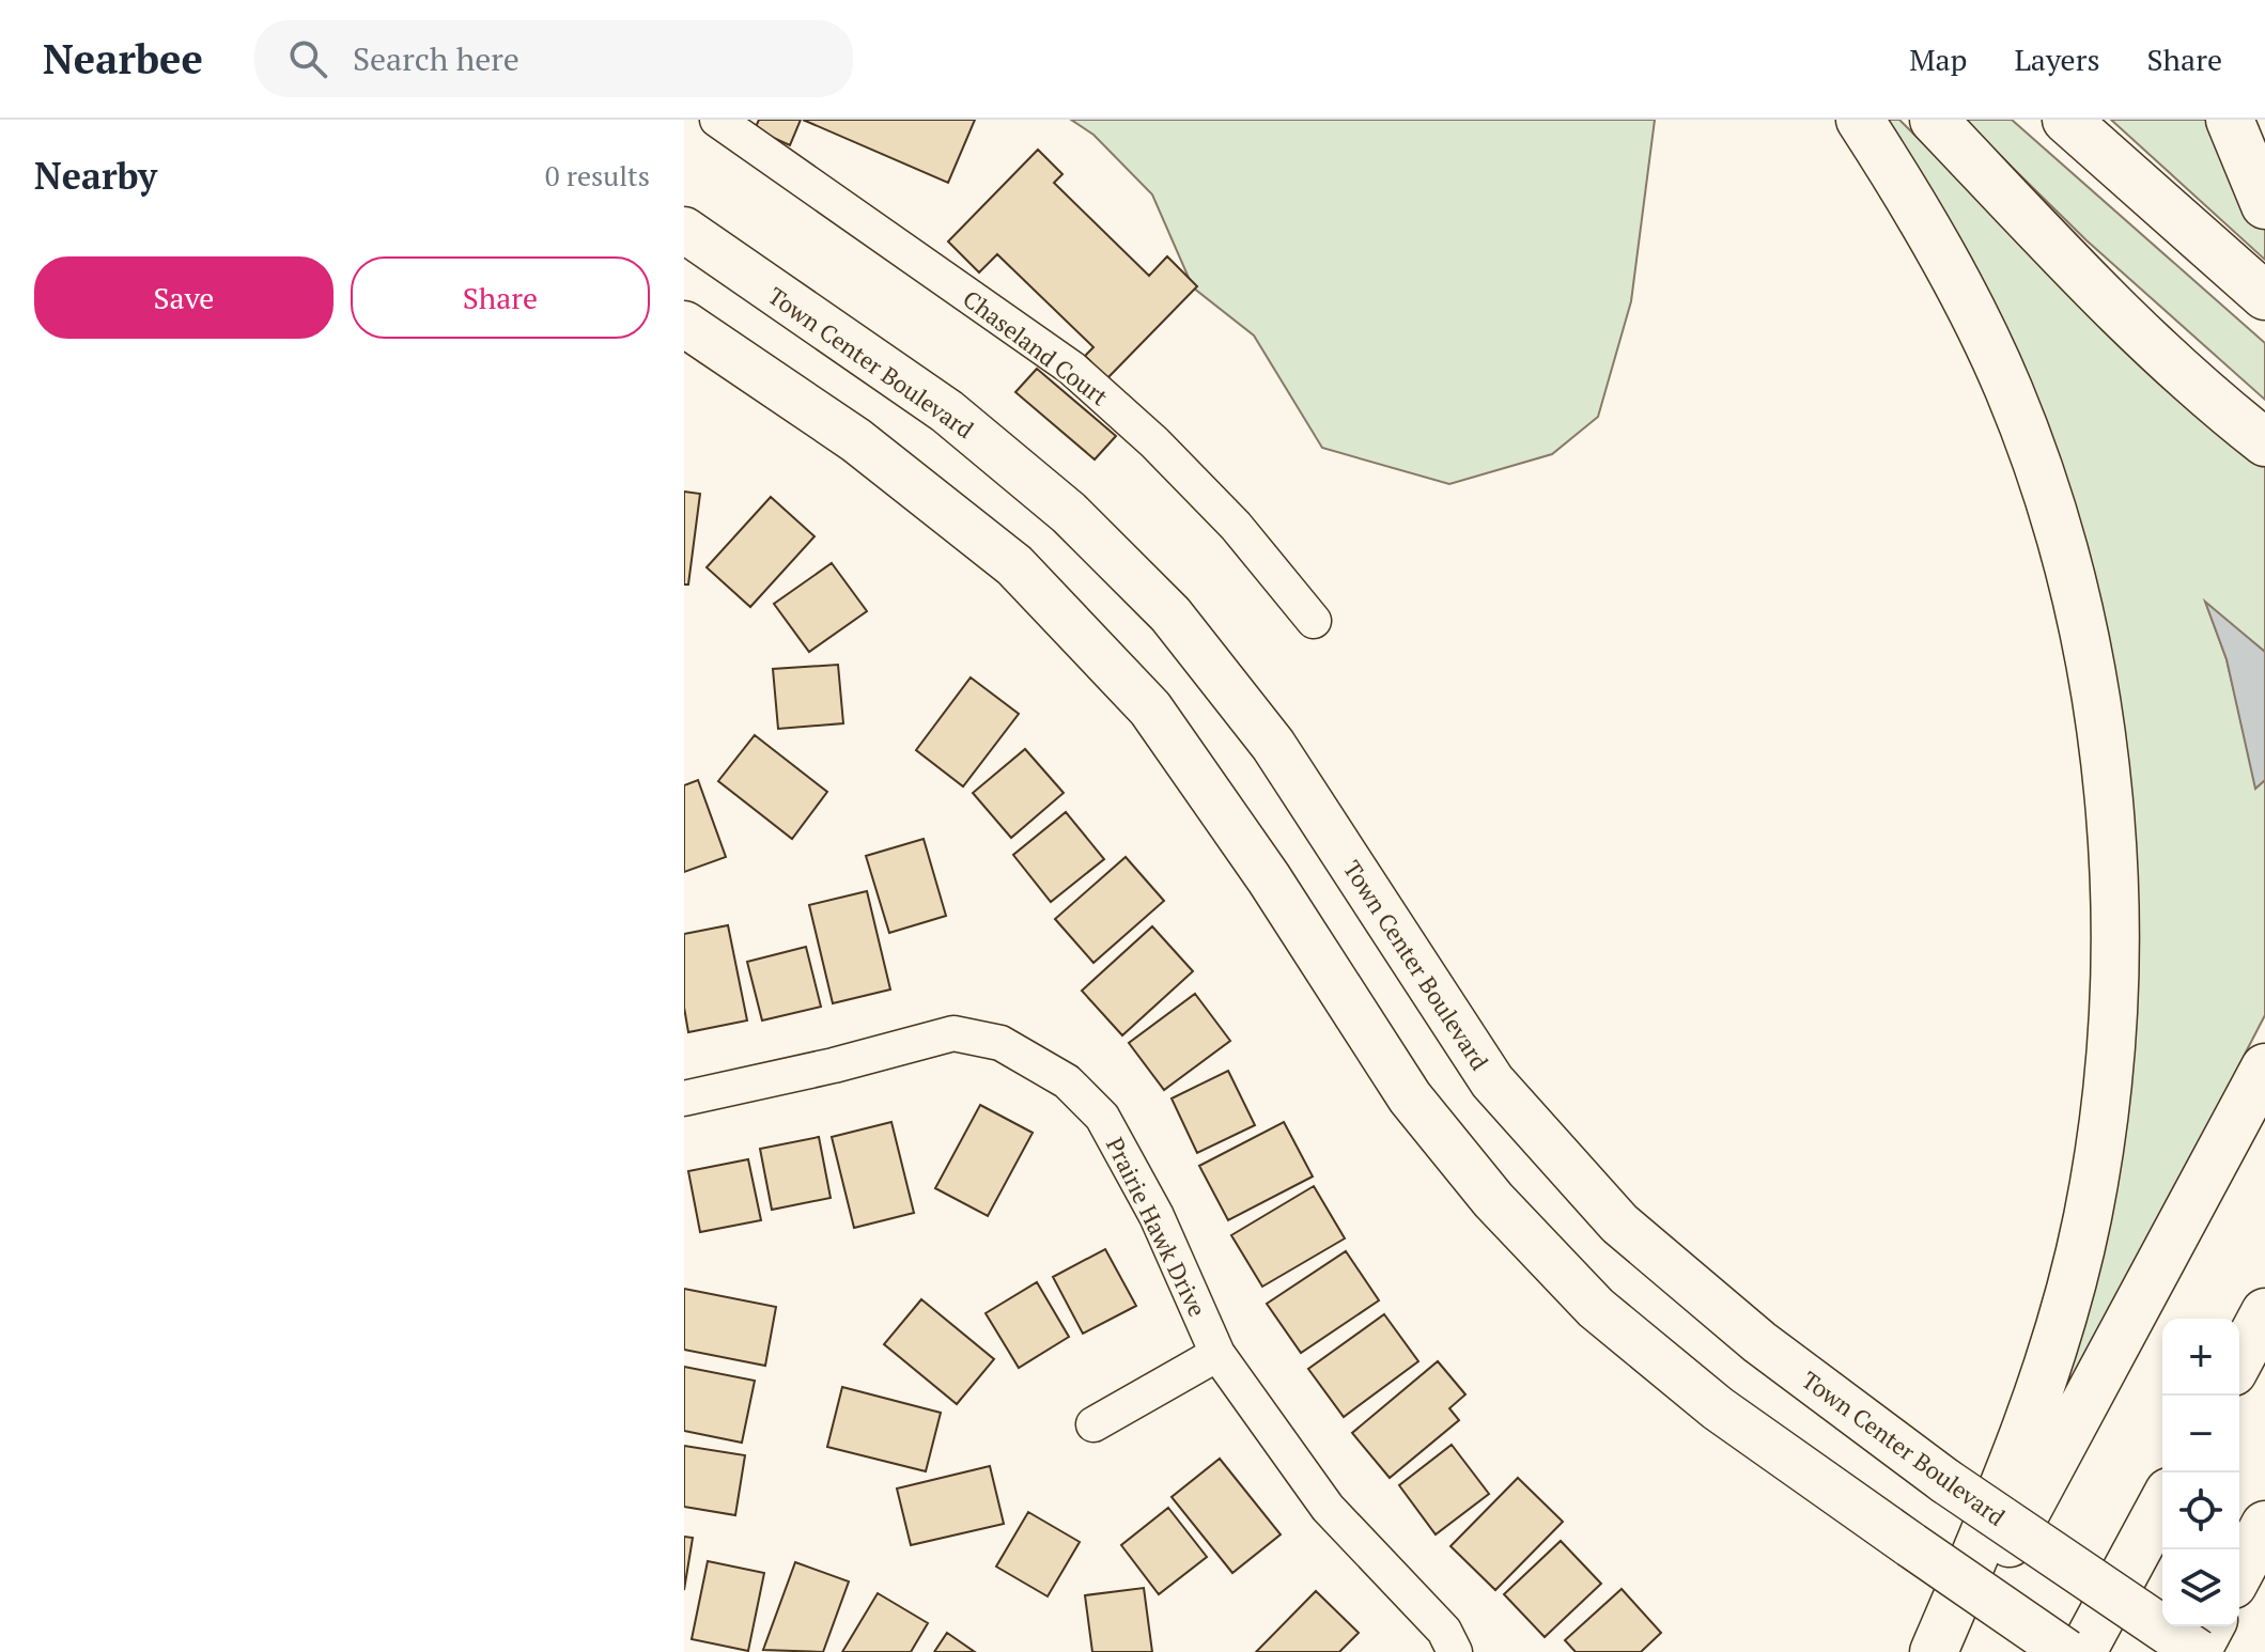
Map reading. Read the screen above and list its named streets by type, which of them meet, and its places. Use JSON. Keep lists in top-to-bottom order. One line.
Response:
{"streets":{"main road":["Town Center Boulevard"],"street":["Chaseland Court","Prairie Hawk Drive"]},"page":{"header":"Nearbee","search":"Search here","nav":["Map","Layers","Share"],"heading":["Nearby","0 results"],"buttons":["Save","Share"],"map_buttons":["+","−"]}}
